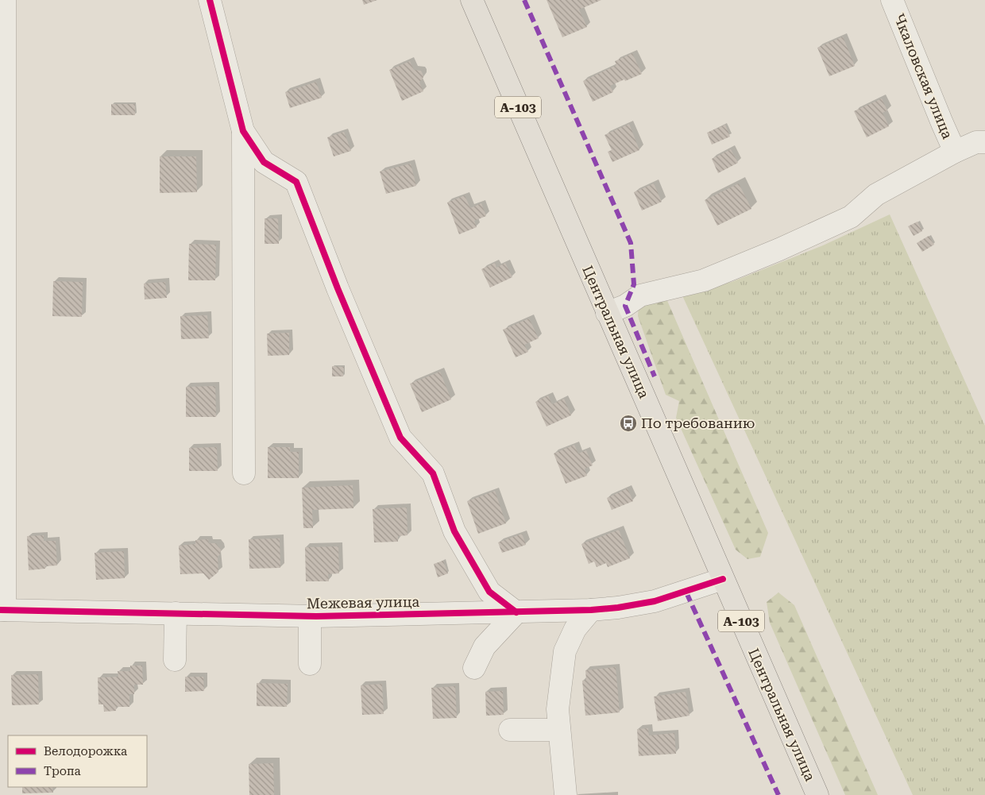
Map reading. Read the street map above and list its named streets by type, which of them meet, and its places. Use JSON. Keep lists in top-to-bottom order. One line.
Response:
{"streets":{"main road":["А-103","Центральная улица"],"street":["Чкаловская улица","Межевая улица"]},"crossings":[["Центральная улица","Межевая улица"]],"places":{"bus stop":["По требованию"]},"legend":["Велодорожка","Тропа"]}
